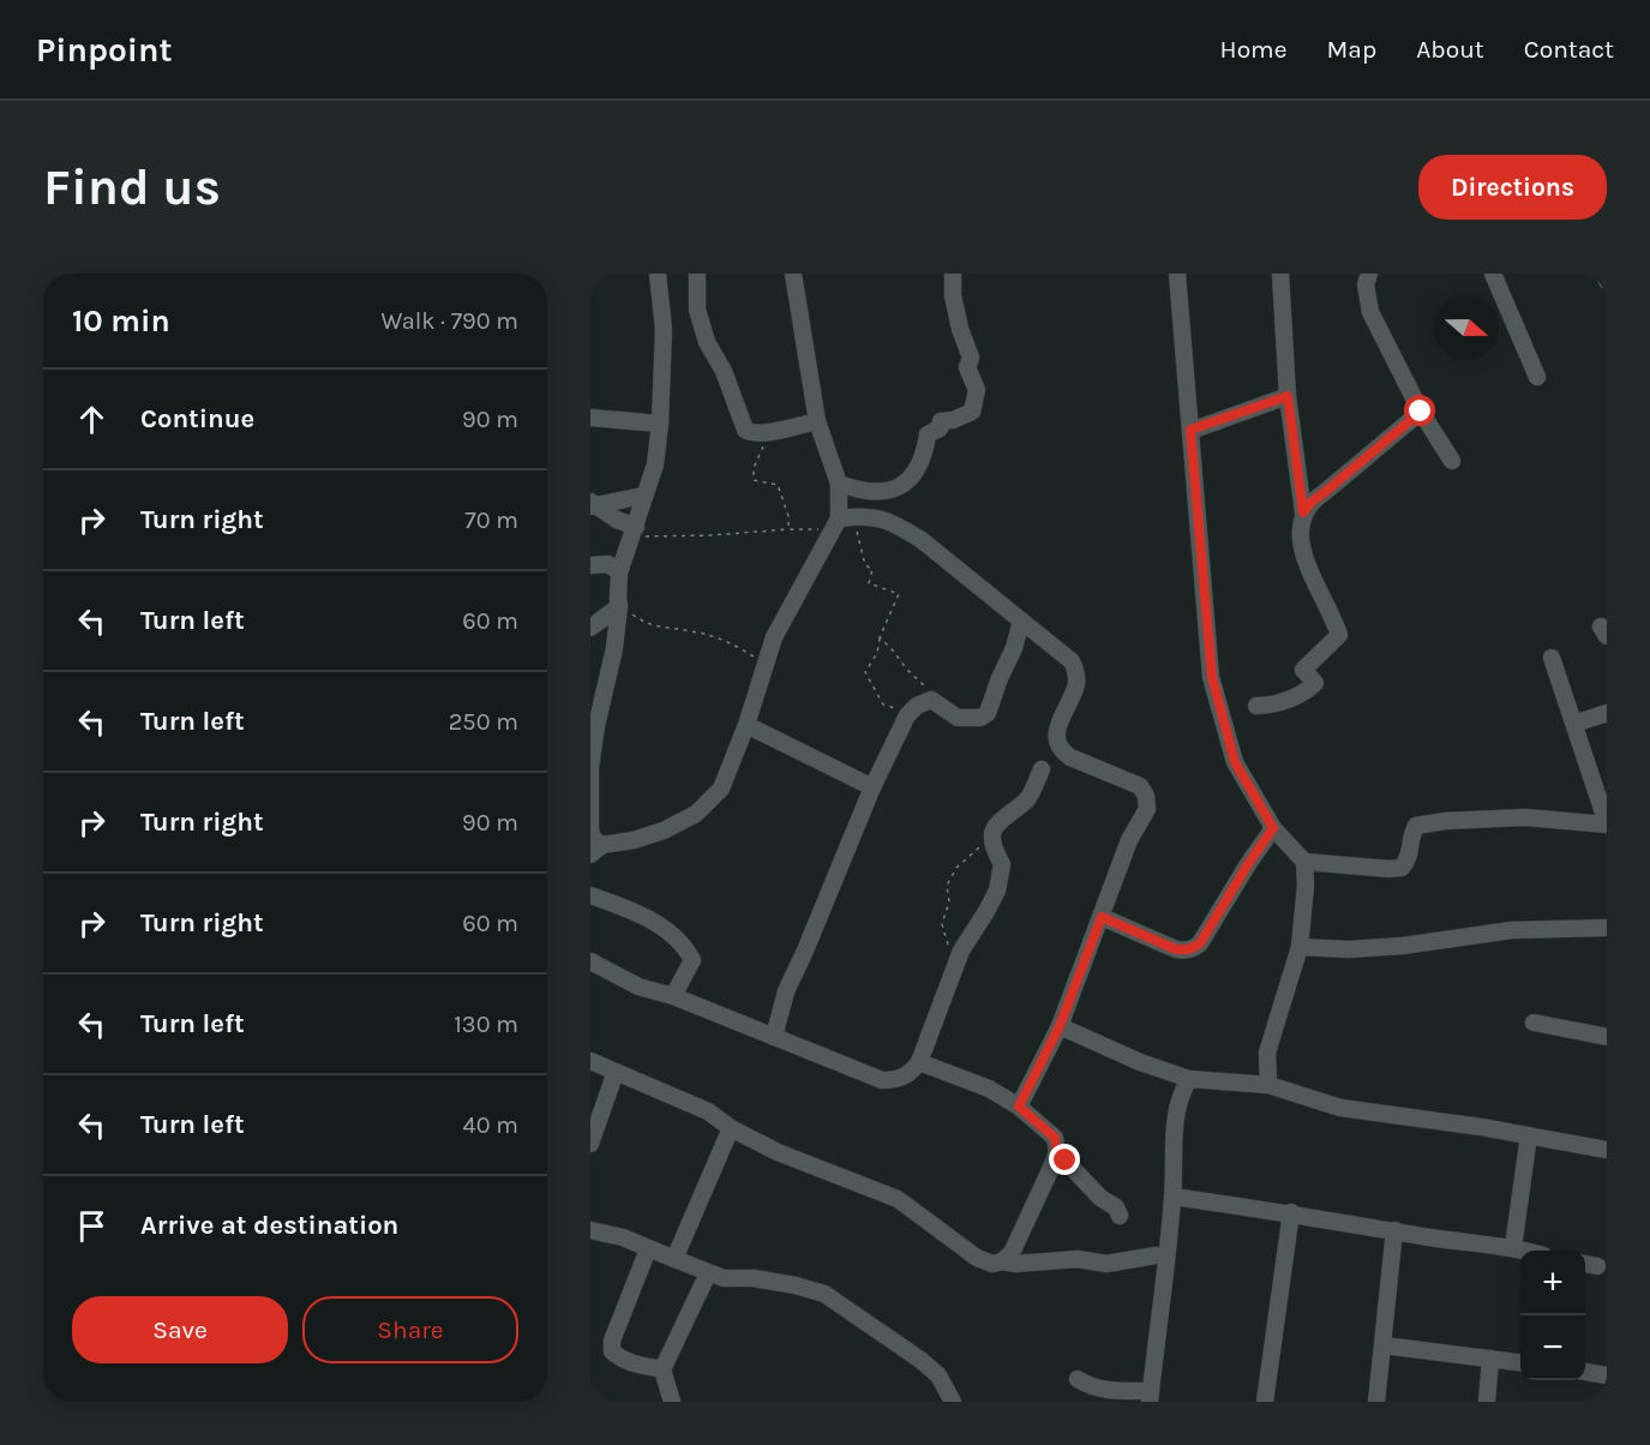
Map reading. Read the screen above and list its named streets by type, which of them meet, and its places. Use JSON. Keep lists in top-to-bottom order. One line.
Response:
{"north":"right","page":{"header":"Pinpoint","nav":["Home","Map","About","Contact"],"buttons":["Directions",["Save","Share"]],"title":"Find us","heading":["10 min","Walk · 790 m"],"list":[["Continue","90 m"],["Turn right","70 m"],["Turn left","60 m"],["Turn left","250 m"],["Turn right","90 m"],["Turn right","60 m"],["Turn left","130 m"],["Turn left","40 m"],"Arrive at destination"],"map_buttons":["+","−"]}}
